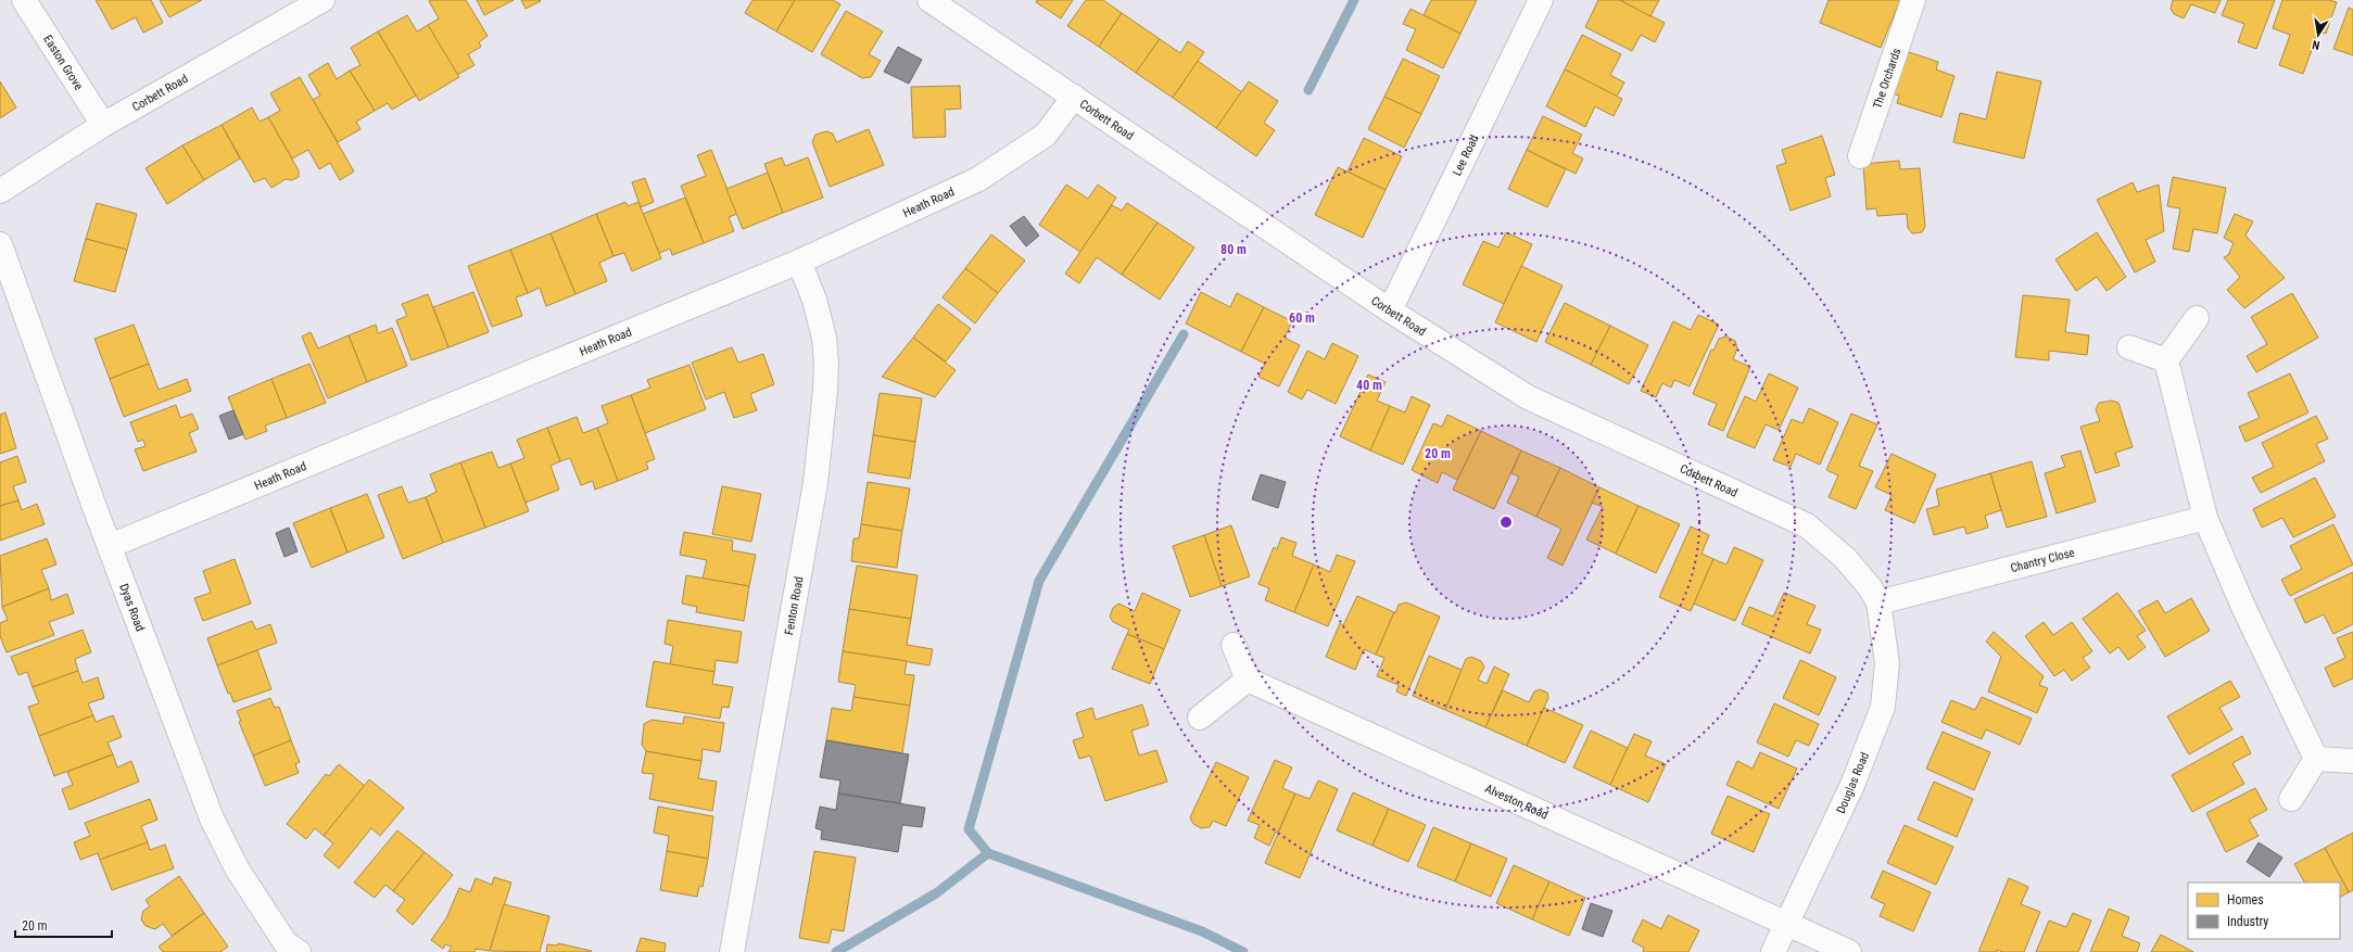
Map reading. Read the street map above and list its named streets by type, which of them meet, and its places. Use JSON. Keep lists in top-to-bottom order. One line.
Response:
{"streets":{"street":["Easton Grove","The Orchards","Corbett Road","Lee Road","Heath Road","Chantry Close","Fenton Road","Dyas Road","Douglas Road","Alveston Road"]},"crossings":[["Easton Grove","Corbett Road"],["Corbett Road","Lee Road"],["Corbett Road","Heath Road"],["Corbett Road","Chantry Close"],["Corbett Road","Douglas Road"],["Heath Road","Fenton Road"],["Heath Road","Dyas Road"],["Chantry Close","Douglas Road"],["Douglas Road","Alveston Road"]],"legend":["Homes","Industry"],"scale_bar":"20 m","north":"bottom","rings":["80 m","60 m","40 m","20 m"]}
